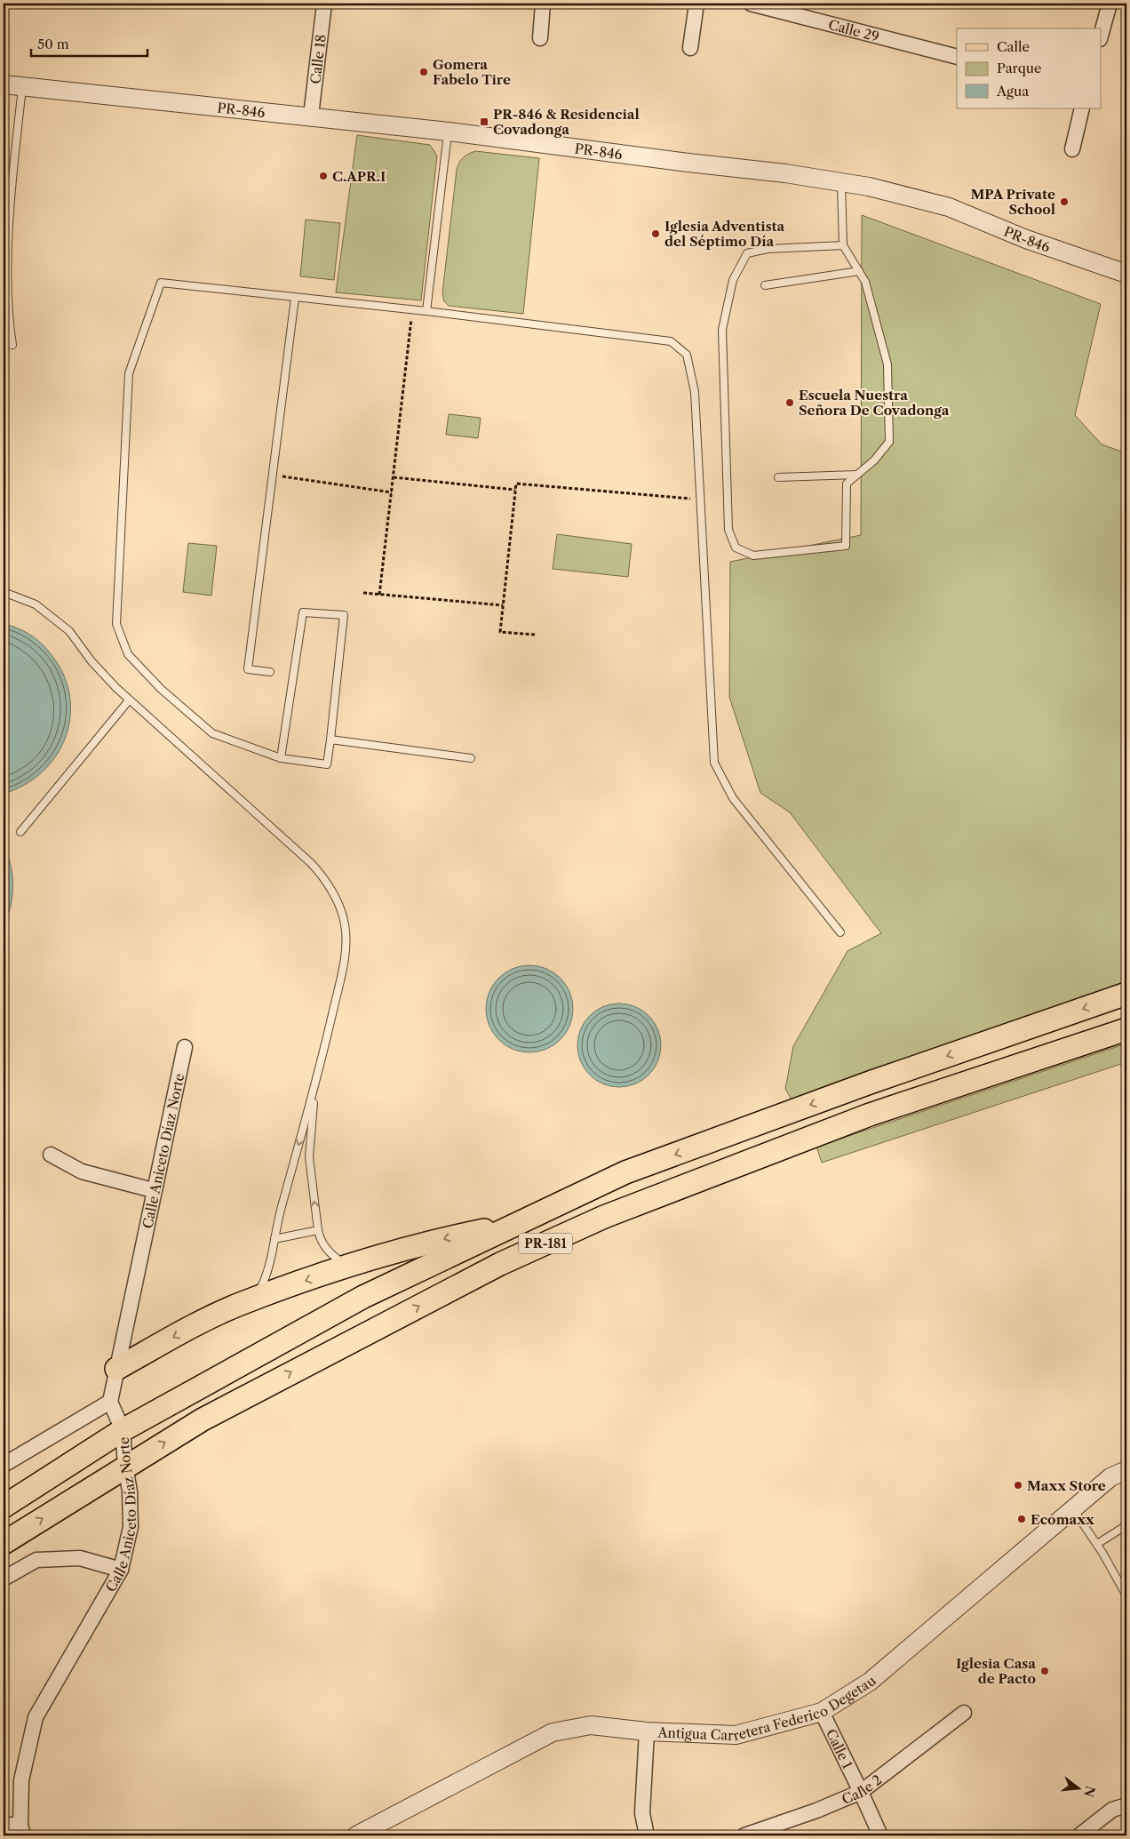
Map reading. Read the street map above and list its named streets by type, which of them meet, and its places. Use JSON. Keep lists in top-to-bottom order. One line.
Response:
{"streets":{"main road":["PR-181"],"street":["Calle 29","Calle 18","PR-846","Calle Aniceto Díaz Norte","Antigua Carretera Federico Degetau","Calle 1","Calle 2"]},"crossings":[["Calle 18","PR-846"],["Calle Aniceto Díaz Norte","PR-181"],["Antigua Carretera Federico Degetau","Calle 1"],["Calle 1","Calle 2"]],"places":{"other":["Gomera Fabelo Tire","C.APR.I","MPA Private School","Iglesia Adventista del Séptimo Día","Escuela Nuestra Señora De Covadonga","Maxx Store","Ecomaxx","Iglesia Casa de Pacto"],"transit":["PR-846 & Residencial Covadonga"]},"legend":["Calle","Parque","Agua"],"scale_bar":"50 m","north":"right"}
